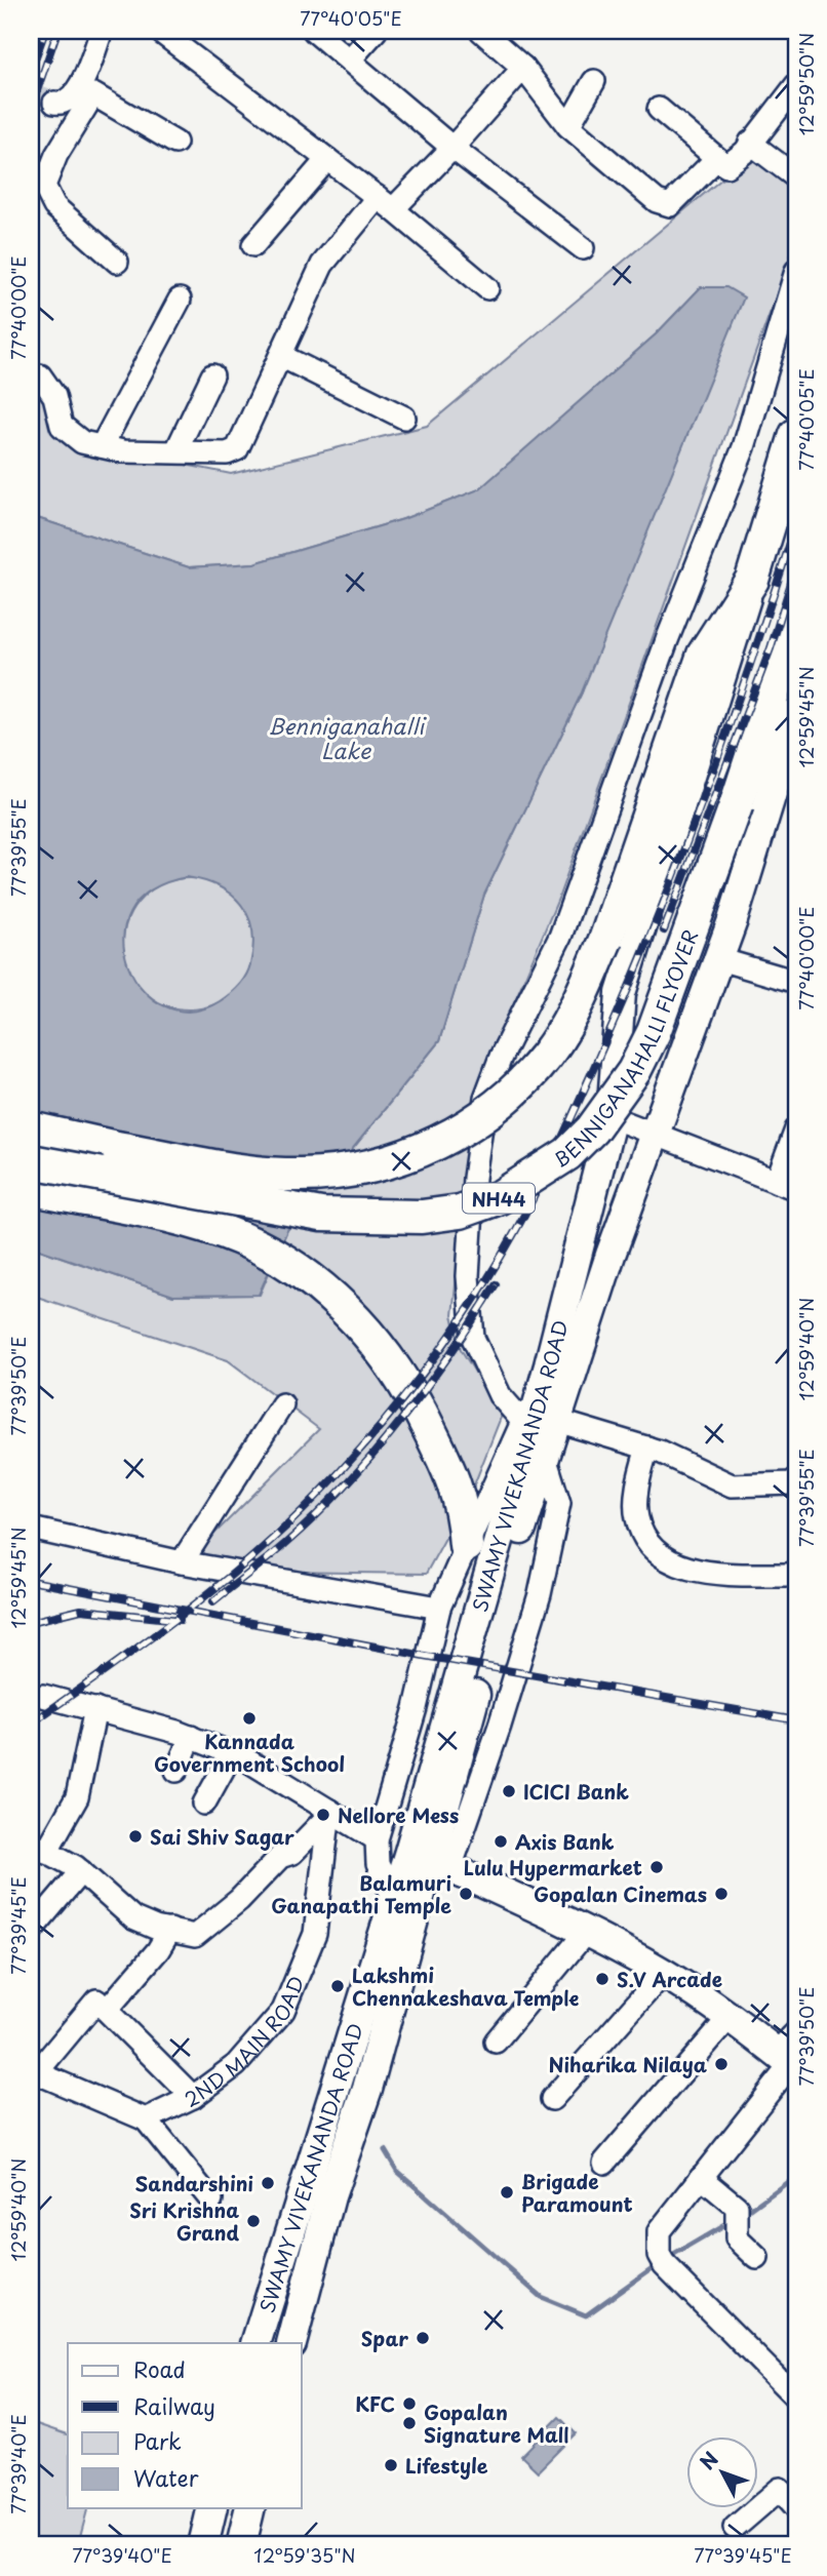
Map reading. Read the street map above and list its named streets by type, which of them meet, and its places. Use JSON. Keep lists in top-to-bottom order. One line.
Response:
{"streets":{"highway":["BENNIGANAHALLI FLYOVER","NH44"],"main road":["SWAMY VIVEKANANDA ROAD"],"street":["2ND MAIN ROAD"]},"water":["Benniganahalli Lake"],"places":["Kannada Government School","ICICI Bank","Nellore Mess","Sai Shiv Sagar","Axis Bank","Lulu Hypermarket","Balamuri Ganapathi Temple","Gopalan Cinemas","S.V Arcade","Lakshmi Chennakeshava Temple","Niharika Nilaya","Sandarshini","Brigade Paramount","Sri Krishna Grand","Spar","KFC","Gopalan Signature Mall","Lifestyle"],"legend":["Road","Railway","Park","Water"],"north":"top left","coordinates":["77°40'05\"E","12°59'50\"N","77°40'00\"E","12°59'45\"N","77°39'55\"E","12°59'40\"N","77°39'50\"E","77°39'45\"E","77°39'40\"E","12°59'35\"N"]}
